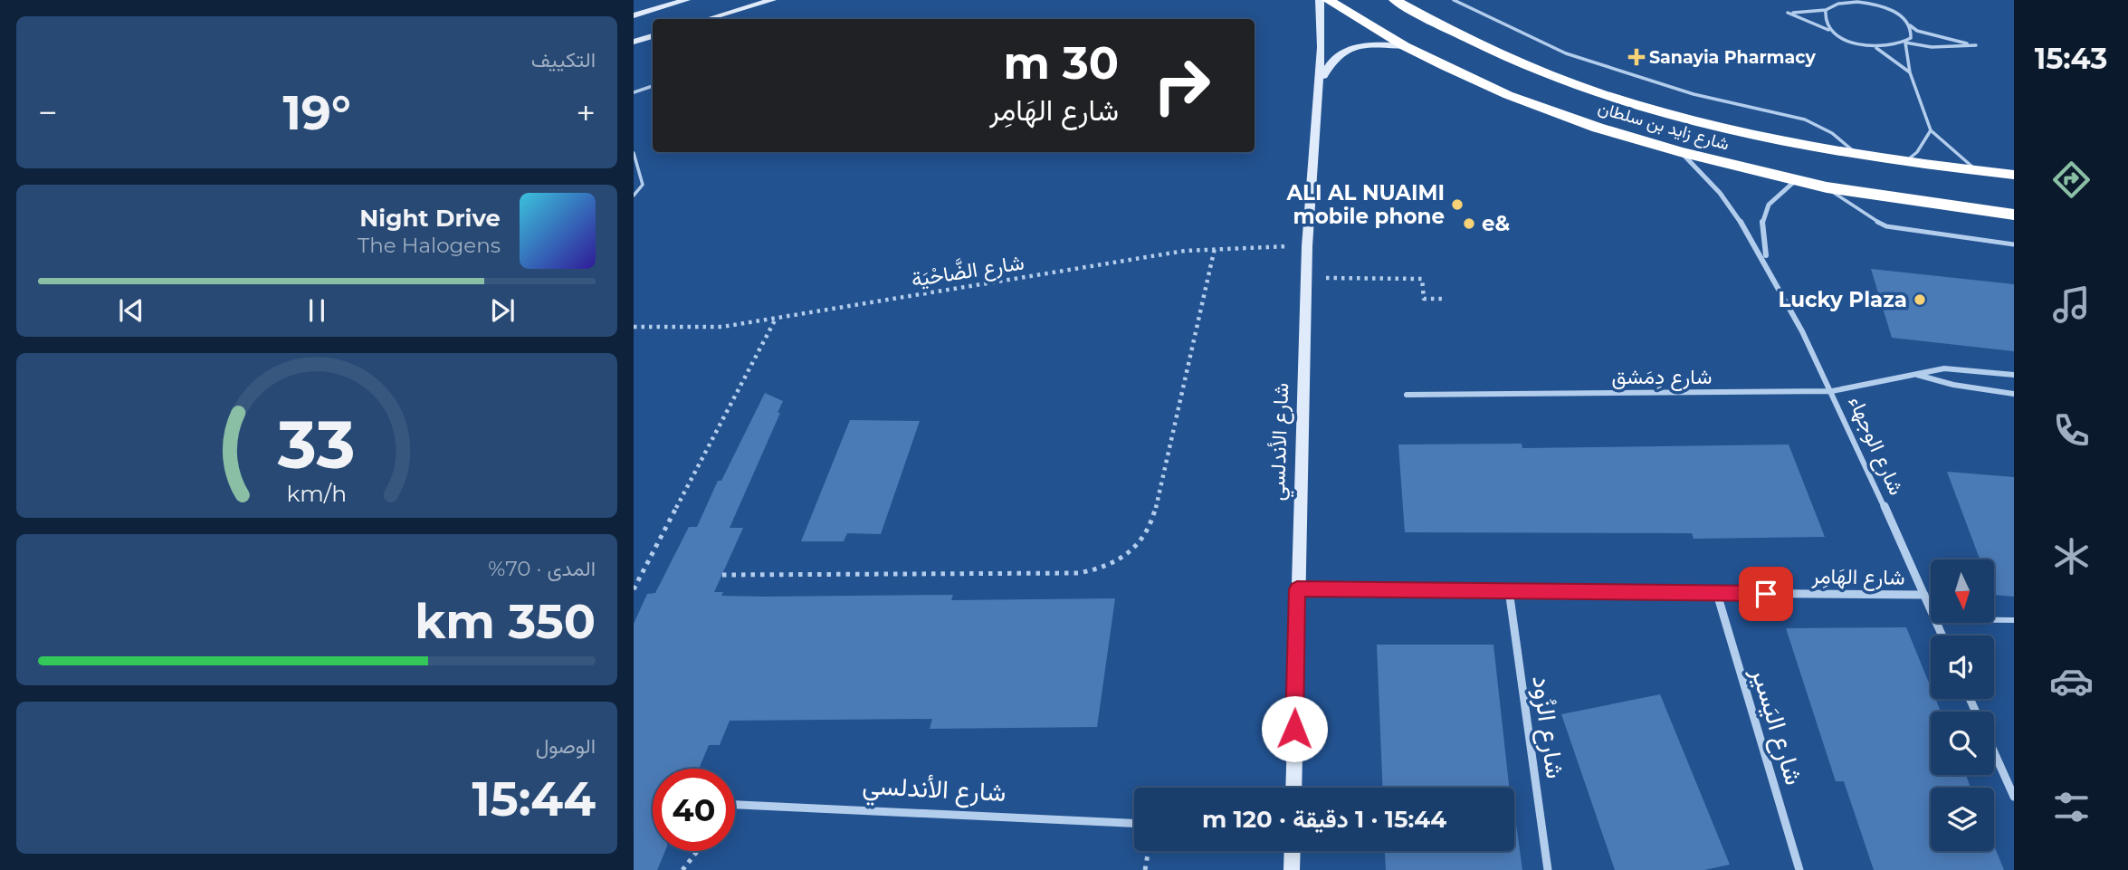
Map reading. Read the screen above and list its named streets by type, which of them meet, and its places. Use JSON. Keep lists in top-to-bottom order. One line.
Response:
{"streets":{"highway":["شارع زايد بن سلطان"],"street":["شارع دِمَشق","شارع الأندلسي","شارع الوجهاء","شارع الهَامِر","شارع اليَسير","شارع الزُود"],"path":["شارع الضَّاحْيَة"]},"crossings":[["شارع زايد بن سلطان","شارع الأندلسي"],["شارع زايد بن سلطان","شارع الوجهاء"],["شارع الضَّاحْيَة","شارع الأندلسي"],["شارع دِمَشق","شارع الوجهاء"],["شارع الأندلسي","شارع الهَامِر"],["شارع الوجهاء","شارع الهَامِر"],["شارع الهَامِر","شارع اليَسير"],["شارع الهَامِر","شارع الزُود"]],"places":{"health":["Sanayia Pharmacy"],"other":["ALI AL NUAIMI mobile phone","e&","Lucky Plaza"]},"north":"bottom","page":{"tabs":"15:43","tile":["التكييف",["المدى · 70%","350 km"],["الوصول","15:44"]],"turn":["30 m","شارع الهَامِر"],"heat":["−","19°","+"],"song":["Night Drive","The Halogens"],"limit":"40","trip":"15:44 · 1 دقيقة · 120 m","gauge":["33","km/h"]}}
